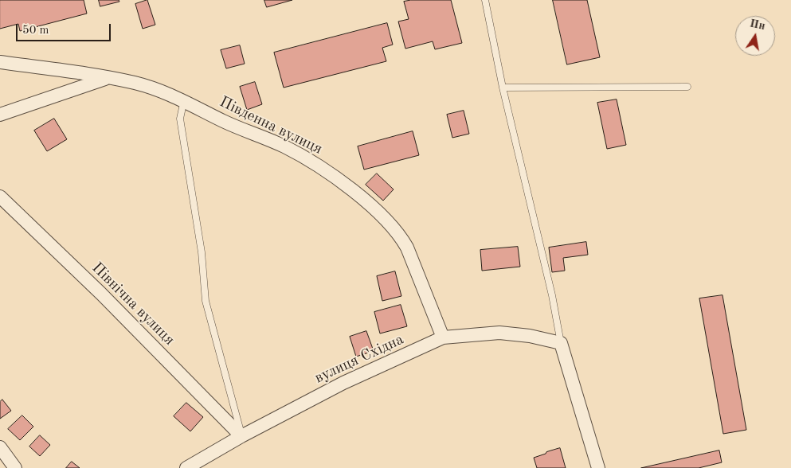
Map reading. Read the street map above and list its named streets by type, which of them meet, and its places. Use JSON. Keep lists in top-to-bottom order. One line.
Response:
{"streets":{"street":["Південна вулиця","Північна вулиця","вулиця Східна"]},"crossings":[["Південна вулиця","вулиця Східна"],["Північна вулиця","вулиця Східна"]],"scale_bar":"50 m","north":"top"}
